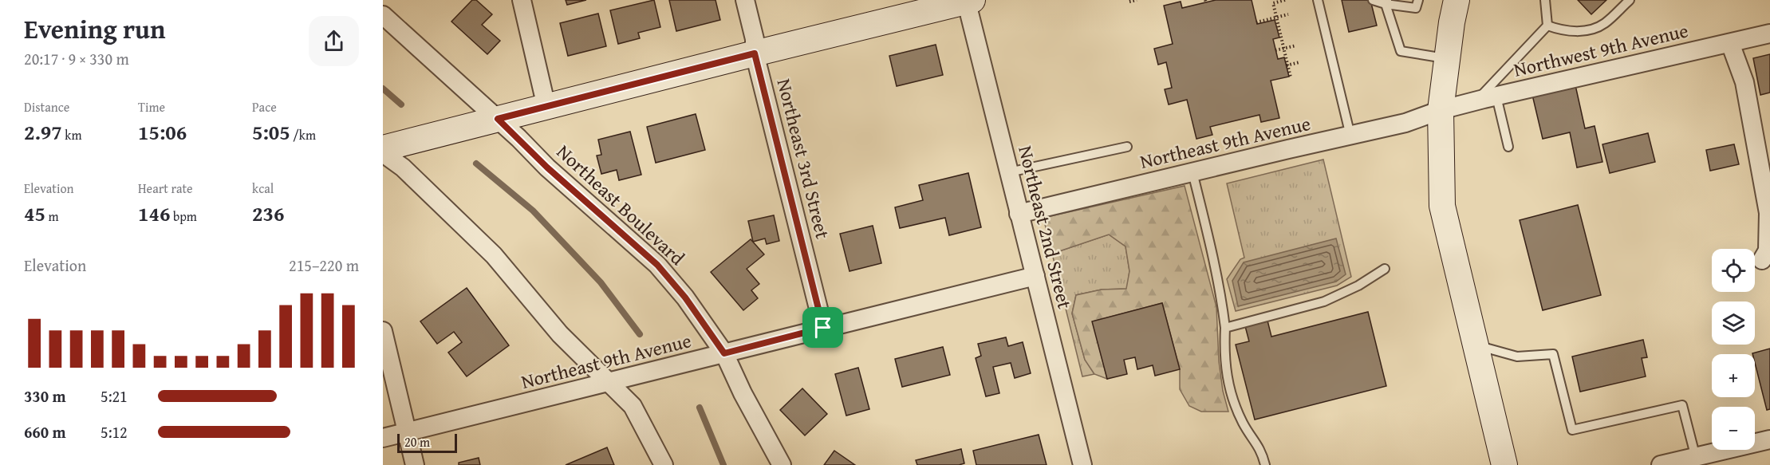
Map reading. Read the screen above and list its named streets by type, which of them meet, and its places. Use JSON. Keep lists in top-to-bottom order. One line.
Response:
{"streets":{"street":["Northwest 9th Avenue","Northeast 9th Avenue","Northeast 3rd Street","Northeast Boulevard","Northeast 2nd Street"]},"crossings":[["Northwest 9th Avenue","Northeast 9th Avenue"],["Northeast 9th Avenue","Northeast 3rd Street"],["Northeast 9th Avenue","Northeast Boulevard"],["Northeast 9th Avenue","Northeast 2nd Street"]],"scale_bar":"20 m","page":{"heading":["Evening run","20:17 · 9 × 330 m"],"stats":[["Distance","2.97 km"],["Time","15:06"],["Pace","5:05 /km"],["Elevation","45 m"],["Heart rate","146 bpm"],["kcal","236"]],"chart":["Elevation","215–220 m"],"map_buttons":["+","−"],"list":[{"name":"330 m","note":"5:21"},{"name":"660 m","note":"5:12"}],"scale":"20 m"}}
